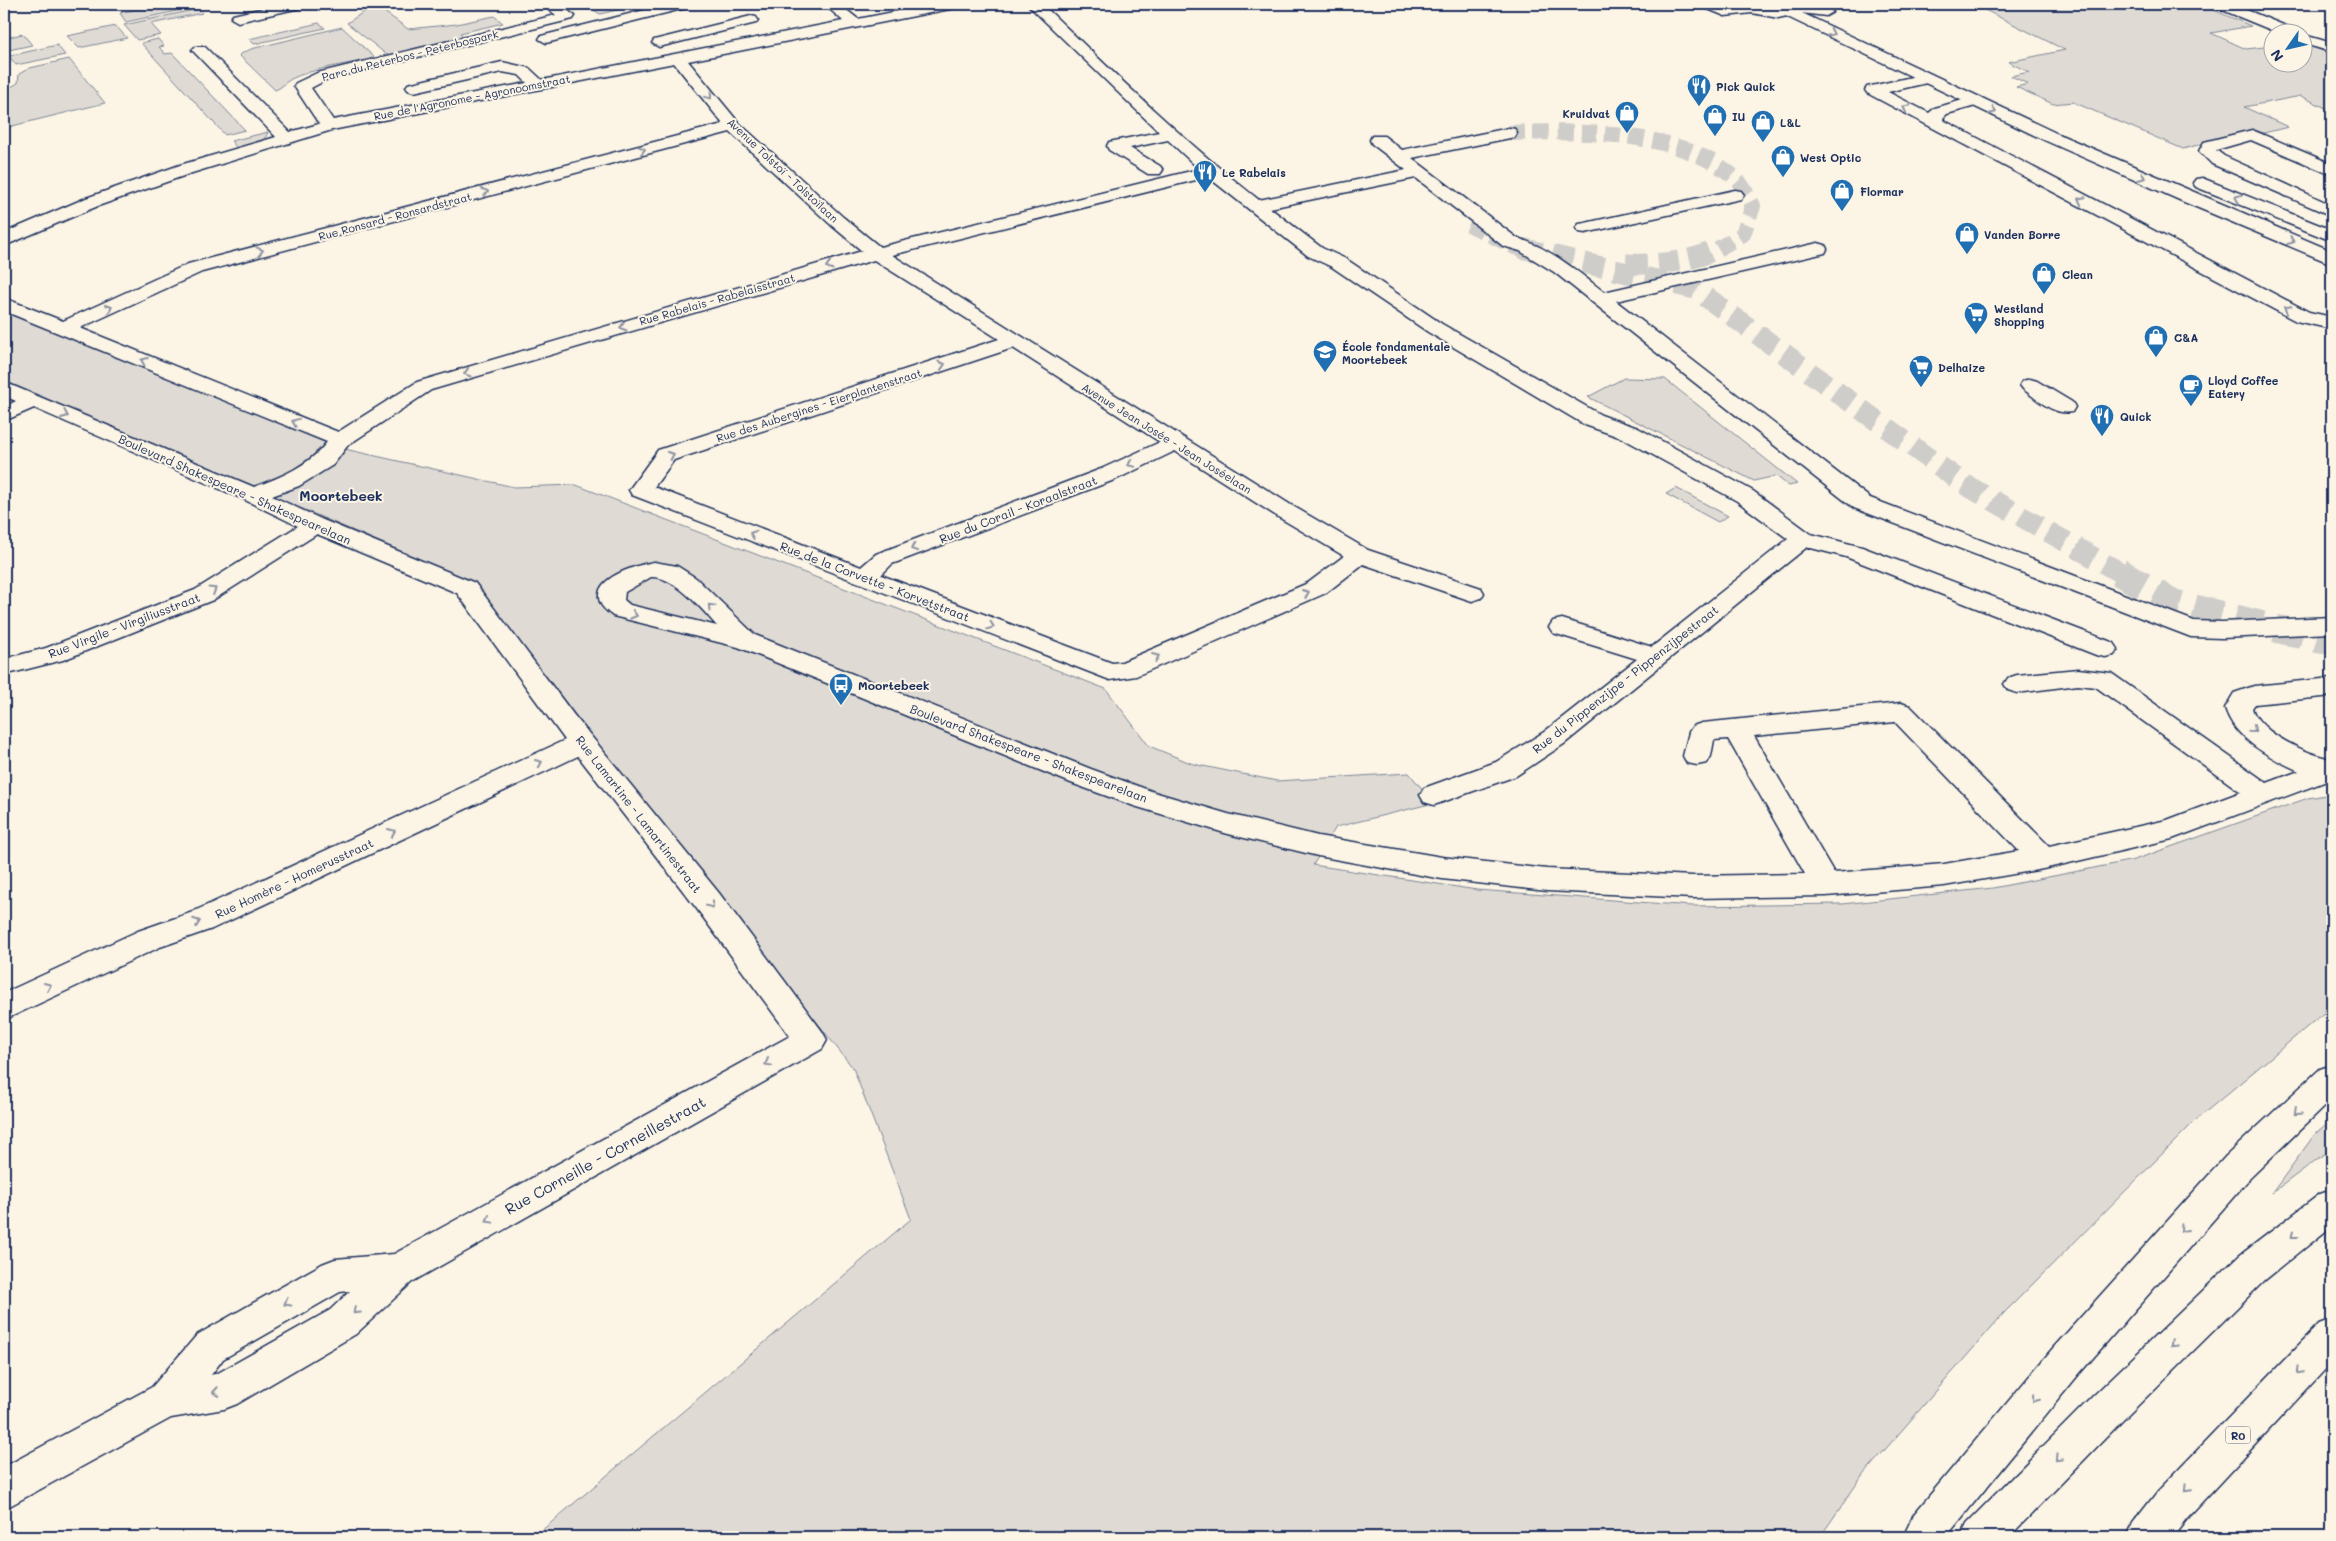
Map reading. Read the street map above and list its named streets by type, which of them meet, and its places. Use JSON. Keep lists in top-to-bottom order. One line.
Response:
{"streets":{"main road":["Parc du Peterbos - Peterbospark","Rue de l'Agronome - Agronoomstraat","Avenue Tolstoï - Tolstoïlaan","Rue Ronsard - Ronsardstraat","Rue Rabelais - Rabelaisstraat","Rue des Aubergines - Eierplantenstraat","Avenue Jean Josée - Jean Joséelaan","Boulevard Shakespeare - Shakespearelaan","Rue du Corail - Koraalstraat","Rue de la Corvette - Korvetstraat","Rue Virgile - Virgiliusstraat","Rue du Pippenzijpe - Pippenzijpestraat","Rue Lamartine - Lamartinestraat","Rue Homère - Homerusstraat","Rue Corneille - Corneillestraat","R0"]},"crossings":[["Parc du Peterbos - Peterbospark","Rue de l'Agronome - Agronoomstraat"],["Rue de l'Agronome - Agronoomstraat","Avenue Tolstoï - Tolstoïlaan"],["Avenue Tolstoï - Tolstoïlaan","Rue Ronsard - Ronsardstraat"],["Avenue Tolstoï - Tolstoïlaan","Rue Rabelais - Rabelaisstraat"],["Avenue Tolstoï - Tolstoïlaan","Avenue Jean Josée - Jean Joséelaan"],["Rue Rabelais - Rabelaisstraat","Avenue Jean Josée - Jean Joséelaan"],["Rue Rabelais - Rabelaisstraat","Boulevard Shakespeare - Shakespearelaan"],["Rue des Aubergines - Eierplantenstraat","Avenue Jean Josée - Jean Joséelaan"],["Rue des Aubergines - Eierplantenstraat","Rue de la Corvette - Korvetstraat"],["Avenue Jean Josée - Jean Joséelaan","Rue du Corail - Koraalstraat"],["Avenue Jean Josée - Jean Joséelaan","Rue de la Corvette - Korvetstraat"],["Boulevard Shakespeare - Shakespearelaan","Rue Virgile - Virgiliusstraat"],["Boulevard Shakespeare - Shakespearelaan","Rue Lamartine - Lamartinestraat"],["Rue du Corail - Koraalstraat","Rue de la Corvette - Korvetstraat"],["Rue Lamartine - Lamartinestraat","Rue Homère - Homerusstraat"],["Rue Lamartine - Lamartinestraat","Rue Corneille - Corneillestraat"]],"one_way":["Rue Rabelais - Rabelaisstraat","Rue des Aubergines - Eierplantenstraat","Rue du Corail - Koraalstraat","Rue Virgile - Virgiliusstraat","Rue Lamartine - Lamartinestraat","Rue Homère - Homerusstraat","Rue Corneille - Corneillestraat"],"districts":["Moortebeek"],"places":{"restaurant":["Pick Quick","Le Rabelais","Quick"],"shop":["Kruidvat","IU","L&L","West Optic","Flormar","Vanden Borre","Clean","C&A"],"supermarket":["Westland Shopping","Delhaize"],"school or university":["École fondamentale Moortebeek"],"cafe":["Lloyd Coffee Eatery"],"bus stop":["Moortebeek"]},"north":"bottom left"}
